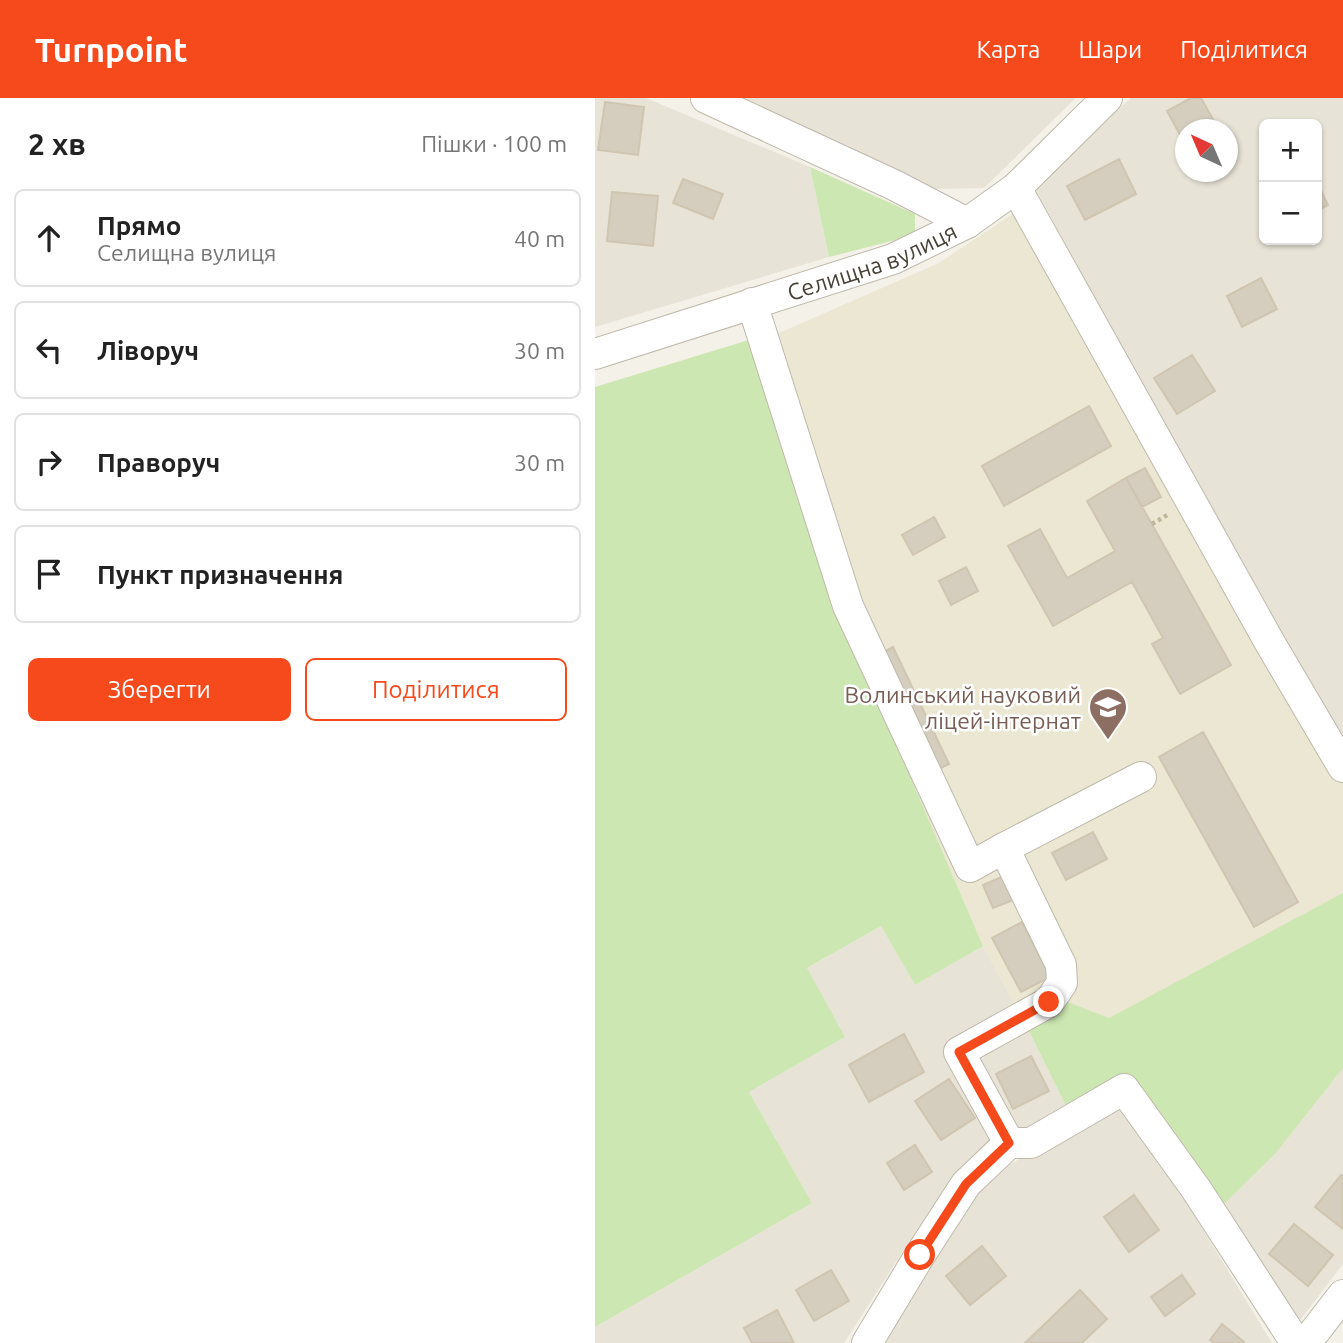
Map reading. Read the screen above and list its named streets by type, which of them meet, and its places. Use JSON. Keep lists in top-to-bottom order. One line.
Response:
{"streets":{"street":["Селищна вулиця"]},"places":{"school or university":["Волинський науковий ліцей-інтернат"]},"north":"top left","page":{"header":"Turnpoint","nav":["Карта","Шари","Поділитися"],"heading":["2 хв","Пішки · 100 m"],"map_buttons":["+","−"],"list":[["Прямо","Селищна вулиця","40 m"],["Ліворуч","30 m"],["Праворуч","30 m"],"Пункт призначення"],"buttons":["Зберегти","Поділитися"]}}
